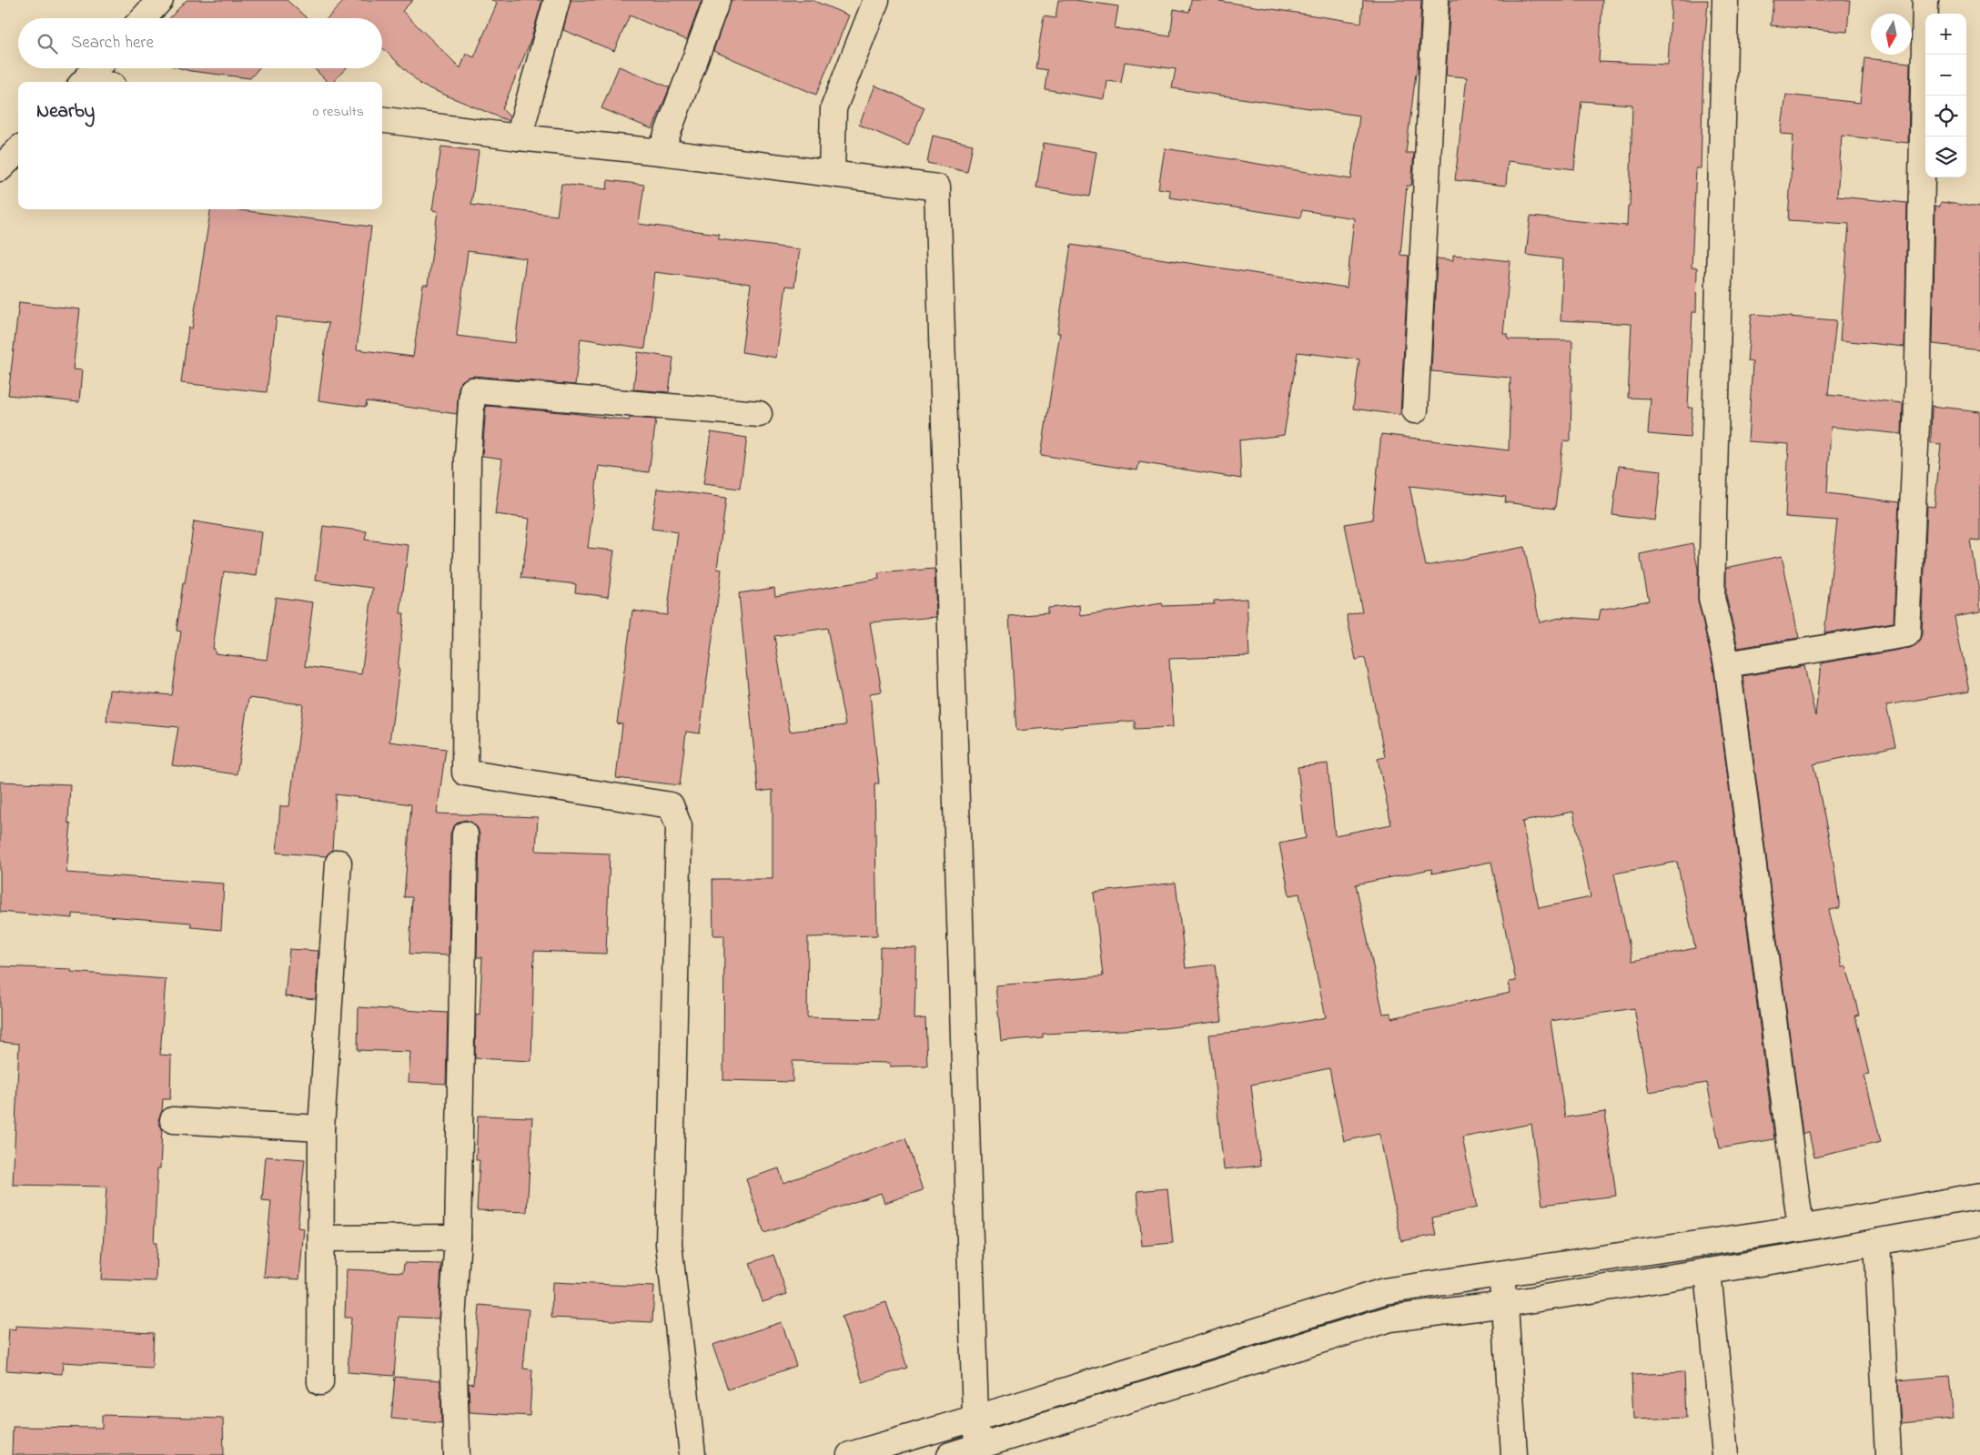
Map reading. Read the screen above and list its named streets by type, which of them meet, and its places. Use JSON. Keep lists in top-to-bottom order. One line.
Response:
{"north":"bottom","page":{"map_buttons":["+","−"],"search":"Search here","heading":["Nearby","0 results"]}}
